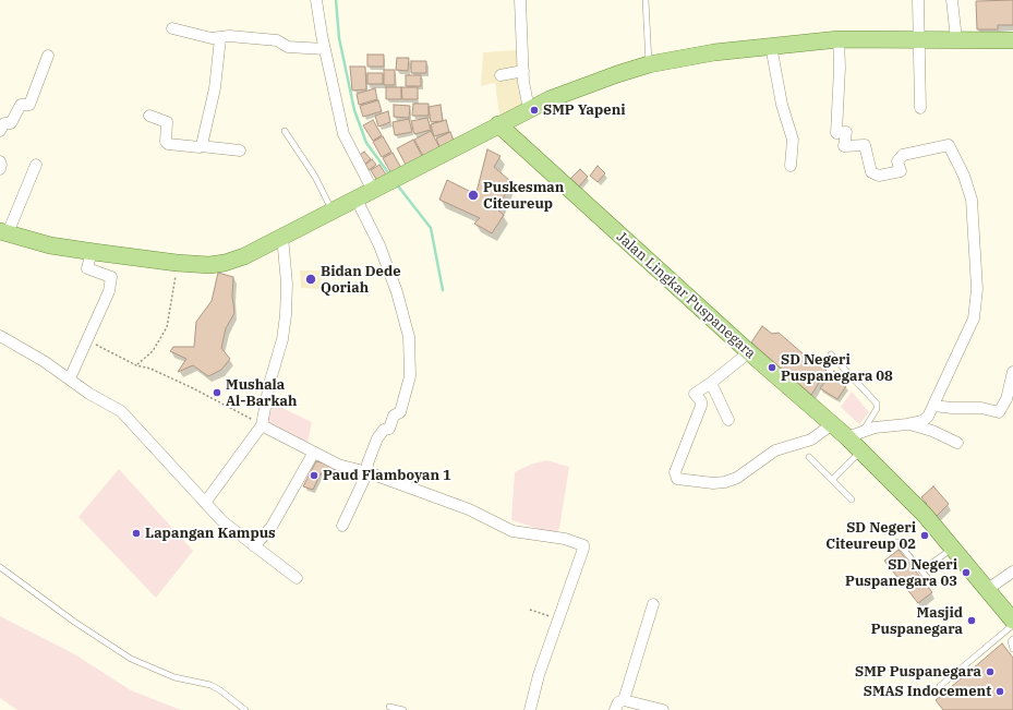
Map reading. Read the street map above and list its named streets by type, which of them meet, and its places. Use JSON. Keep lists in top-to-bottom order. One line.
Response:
{"streets":{"main road":["Jalan Lingkar Puspanegara"]},"places":["SMP Yapeni","Puskesman Citeureup","Bidan Dede Qoriah","SD Negeri Puspanegara 08","Mushala Al-Barkah","Paud Flamboyan 1","Lapangan Kampus","SD Negeri Citeureup 02","SD Negeri Puspanegara 03","Masjid Puspanegara","SMP Puspanegara","SMAS Indocement"]}
